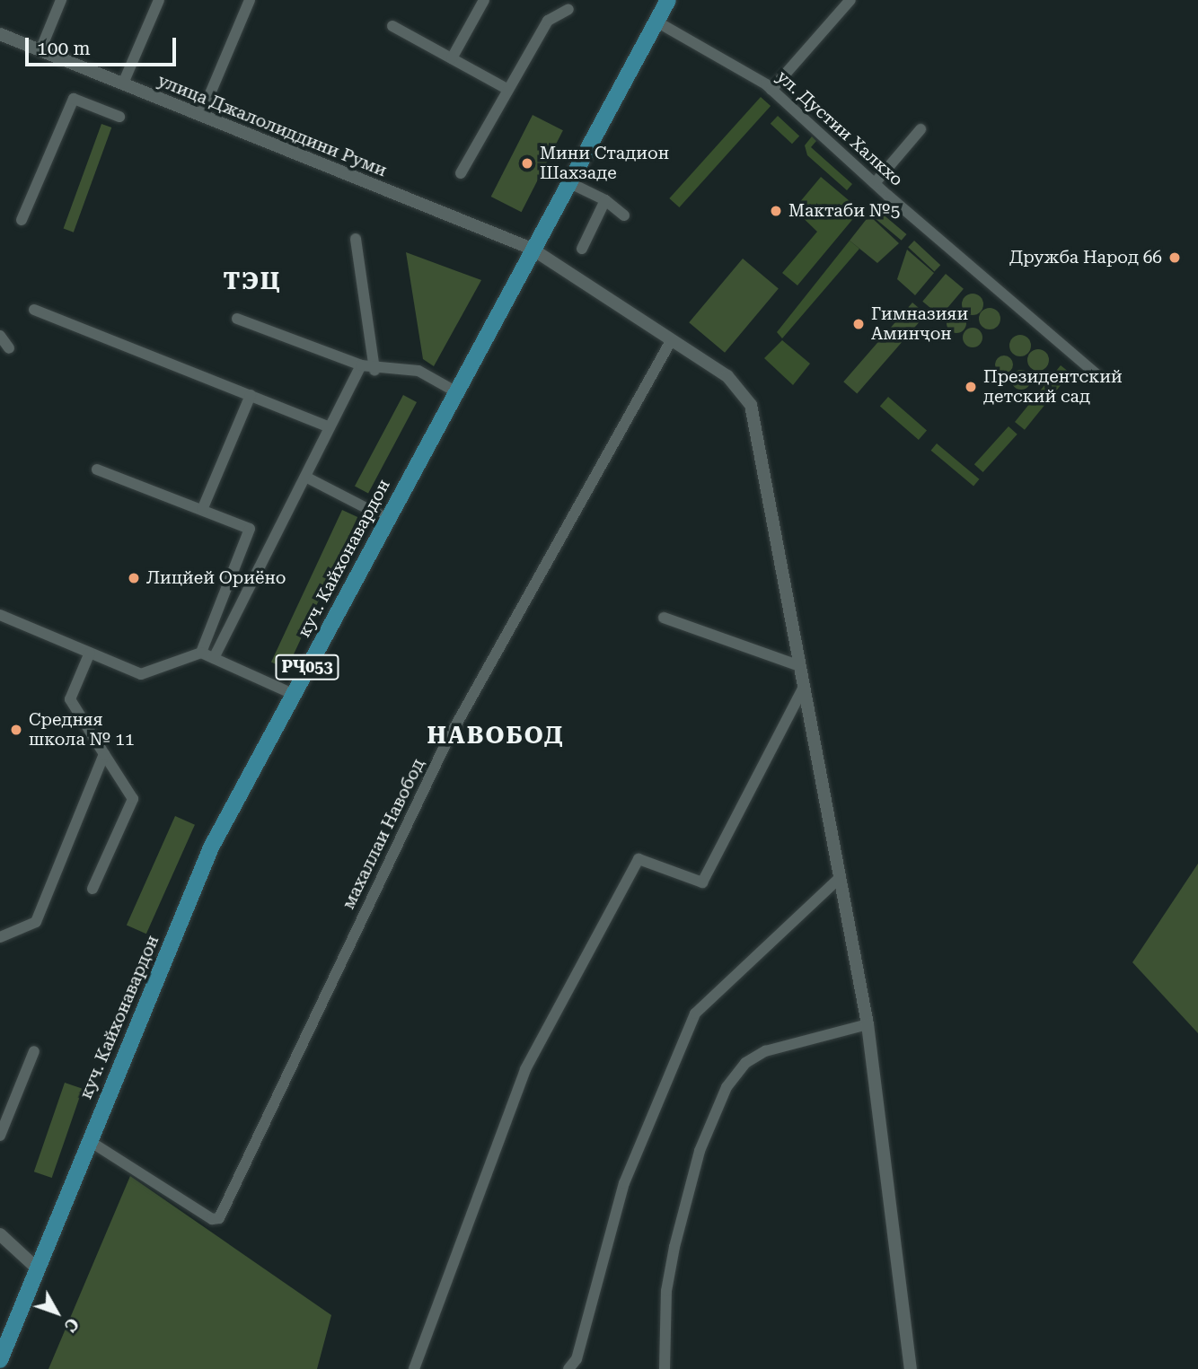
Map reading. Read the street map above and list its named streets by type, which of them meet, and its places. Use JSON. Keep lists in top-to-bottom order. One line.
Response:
{"streets":{"main road":["куч. Кайхонавардон","РҶ053"],"street":["улица Джалолиддини Руми","ул. Дустии Халкхо","махаллаи Навобод"]},"crossings":[["улица Джалолиддини Руми","куч. Кайхонавардон"],["улица Джалолиддини Руми","махаллаи Навобод"],["ул. Дустии Халкхо","куч. Кайхонавардон"],["куч. Кайхонавардон","махаллаи Навобод"]],"districts":["ТЭЦ","НАВОБОД"],"places":["Мини Стадион Шахзаде","Мактаби №5","Дружба Народ 66","Гимназияи Аминҷон","Президентский детский сад","Лицйей Ориёно","Средняя школа № 11"],"scale_bar":"100 m","north":"bottom right"}
